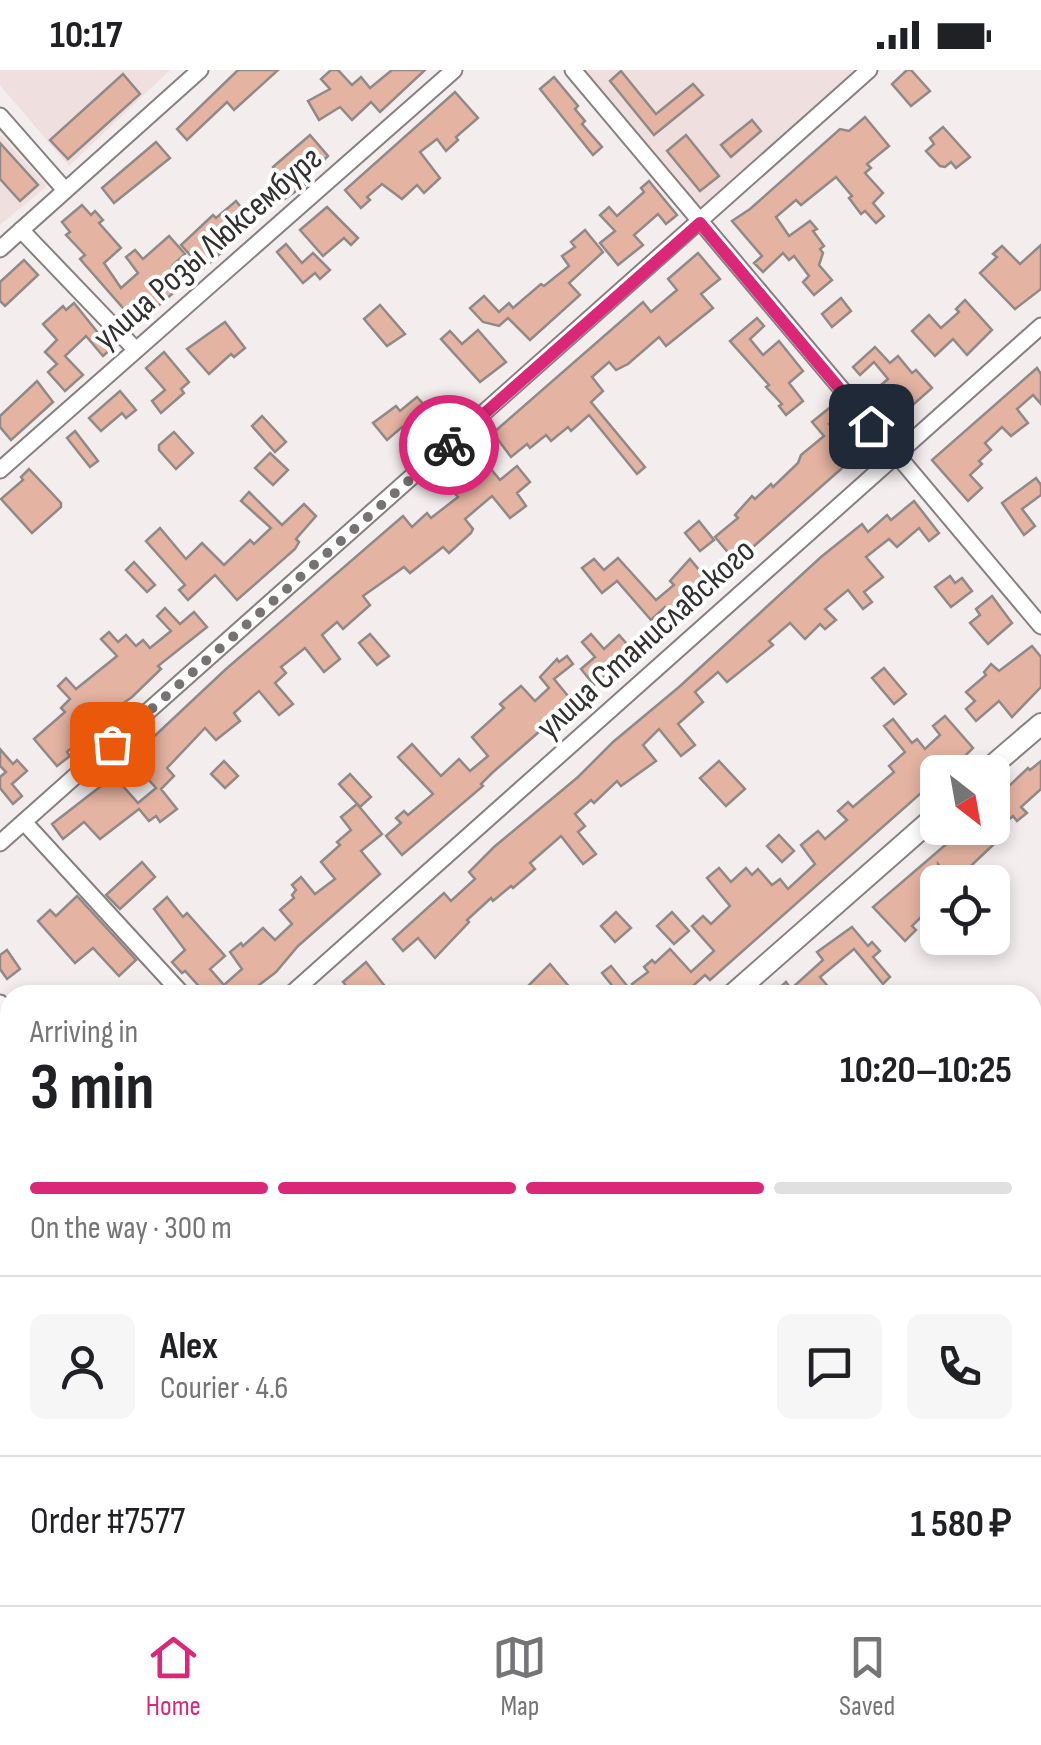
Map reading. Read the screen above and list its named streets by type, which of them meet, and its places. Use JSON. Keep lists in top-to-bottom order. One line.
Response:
{"streets":{"street":["улица Розы Люксембург","улица Станиславского"]},"north":"bottom right","page":{"status":"10:17","heading":["3 min","Arriving in","10:20–10:25"],"panel":["Alex","Courier · 4.6","Order #7577","1 580 ₽"],"bar":"On the way · 300 m","tabs":["Home","Map","Saved"]}}
